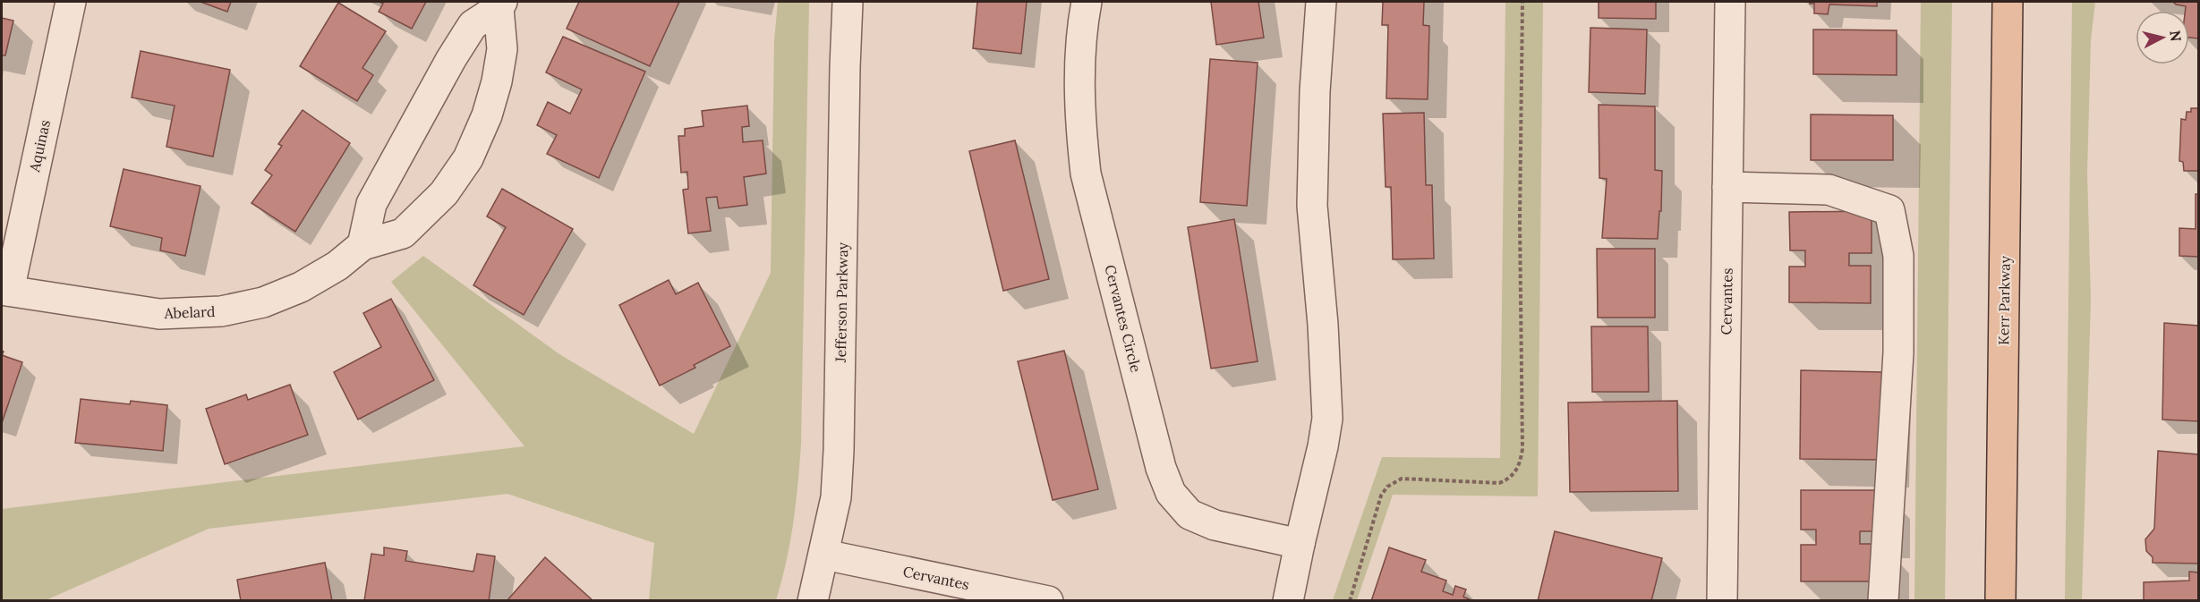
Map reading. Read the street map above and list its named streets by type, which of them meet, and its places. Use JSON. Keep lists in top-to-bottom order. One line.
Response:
{"streets":{"main road":["Kerr Parkway"],"street":["Aquinas","Cervantes","Jefferson Parkway","Abelard","Cervantes Circle"]},"crossings":[["Aquinas","Abelard"],["Cervantes","Jefferson Parkway"]],"north":"right"}
